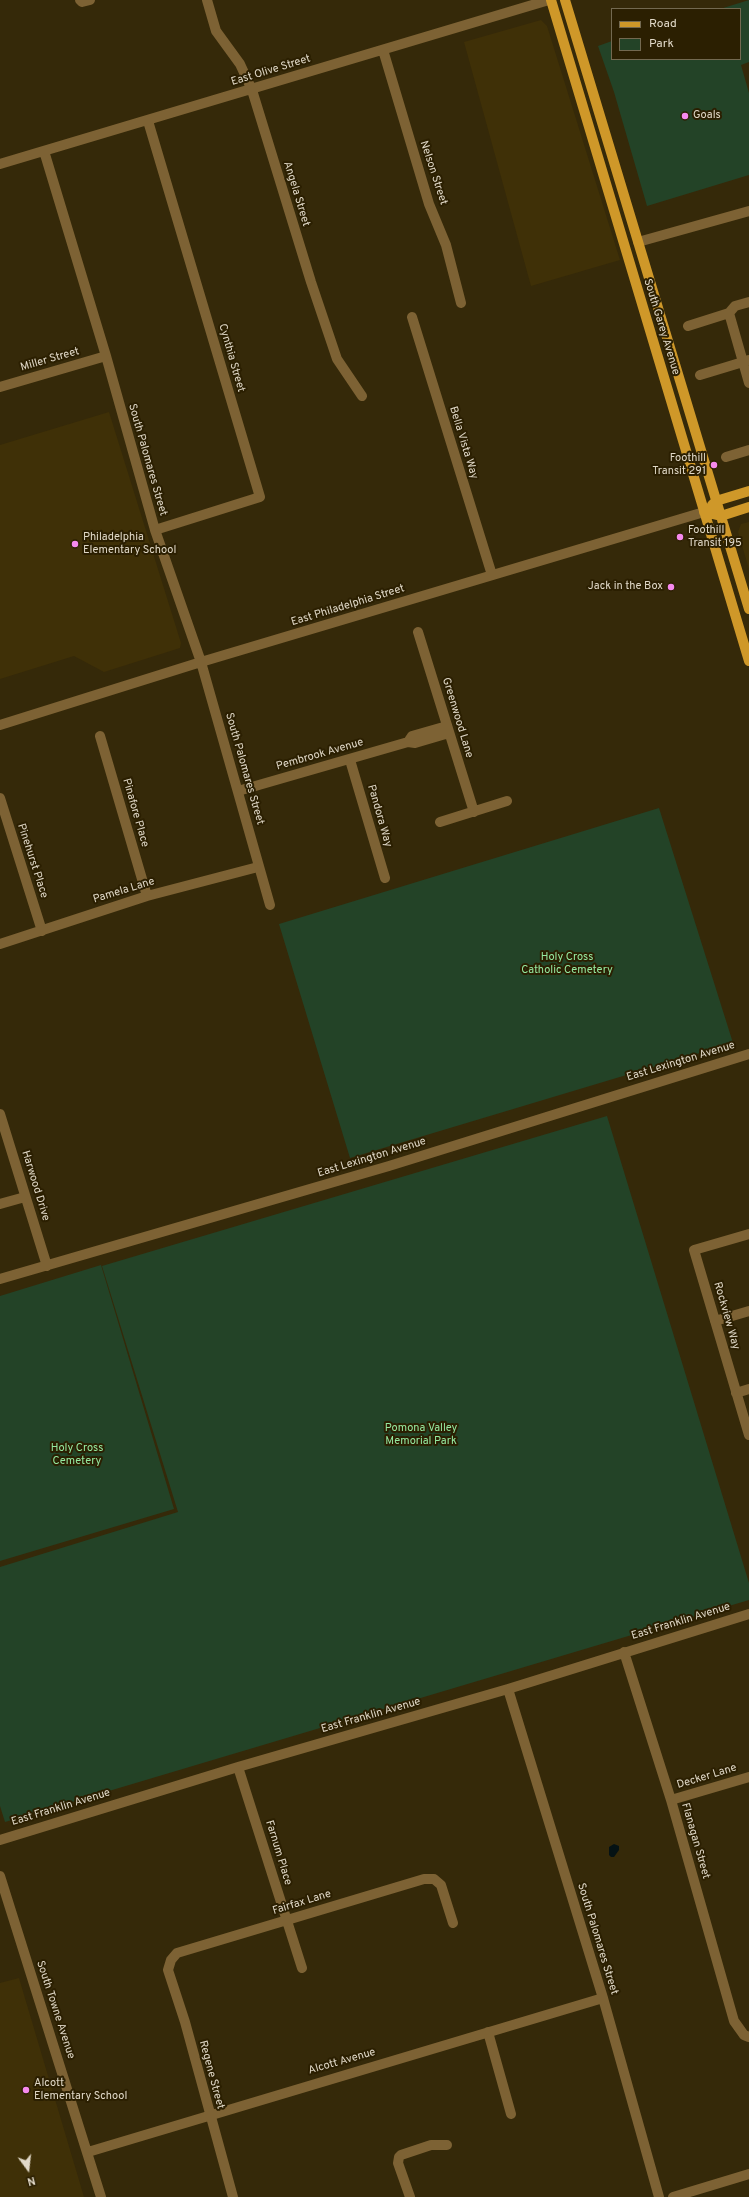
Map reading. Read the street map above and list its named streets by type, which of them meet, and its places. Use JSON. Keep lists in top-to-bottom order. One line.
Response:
{"streets":{"main road":["South Garey Avenue"],"street":["East Olive Street","Nelson Street","Angela Street","Cynthia Street","Miller Street","Bella Vista Way","South Palomares Street","East Philadelphia Street","Greenwood Lane","Pembrook Avenue","Pinafore Place","Pandora Way","Pinehurst Place","Pamela Lane","East Lexington Avenue","Harwood Drive","Rockview Way","East Franklin Avenue","Decker Lane","Flanagan Street","Farnum Place","Fairfax Lane","South Towne Avenue","Alcott Avenue","Regene Street"]},"crossings":[["East Olive Street","Nelson Street"],["East Olive Street","Angela Street"],["East Olive Street","South Garey Avenue"],["East Olive Street","Cynthia Street"],["East Olive Street","South Palomares Street"],["South Garey Avenue","East Philadelphia Street"],["Cynthia Street","South Palomares Street"],["Miller Street","South Palomares Street"],["Bella Vista Way","East Philadelphia Street"],["South Palomares Street","East Philadelphia Street"],["South Palomares Street","Pembrook Avenue"],["South Palomares Street","Pamela Lane"],["South Palomares Street","East Franklin Avenue"],["South Palomares Street","Alcott Avenue"],["Greenwood Lane","Pembrook Avenue"],["Pembrook Avenue","Pandora Way"],["Pinafore Place","Pamela Lane"],["Pinehurst Place","Pamela Lane"],["East Lexington Avenue","Harwood Drive"],["East Franklin Avenue","Flanagan Street"],["East Franklin Avenue","Farnum Place"],["Decker Lane","Flanagan Street"],["Farnum Place","Fairfax Lane"],["Fairfax Lane","Regene Street"],["South Towne Avenue","Alcott Avenue"],["Alcott Avenue","Regene Street"]],"parks":["Holy Cross Catholic Cemetery","Pomona Valley Memorial Park","Holy Cross Cemetery"],"places":["Goals","Foothill Transit 291","Foothill Transit 195","Philadelphia Elementary School","Jack in the Box","Alcott Elementary School"],"legend":["Road","Park"],"north":"bottom"}
